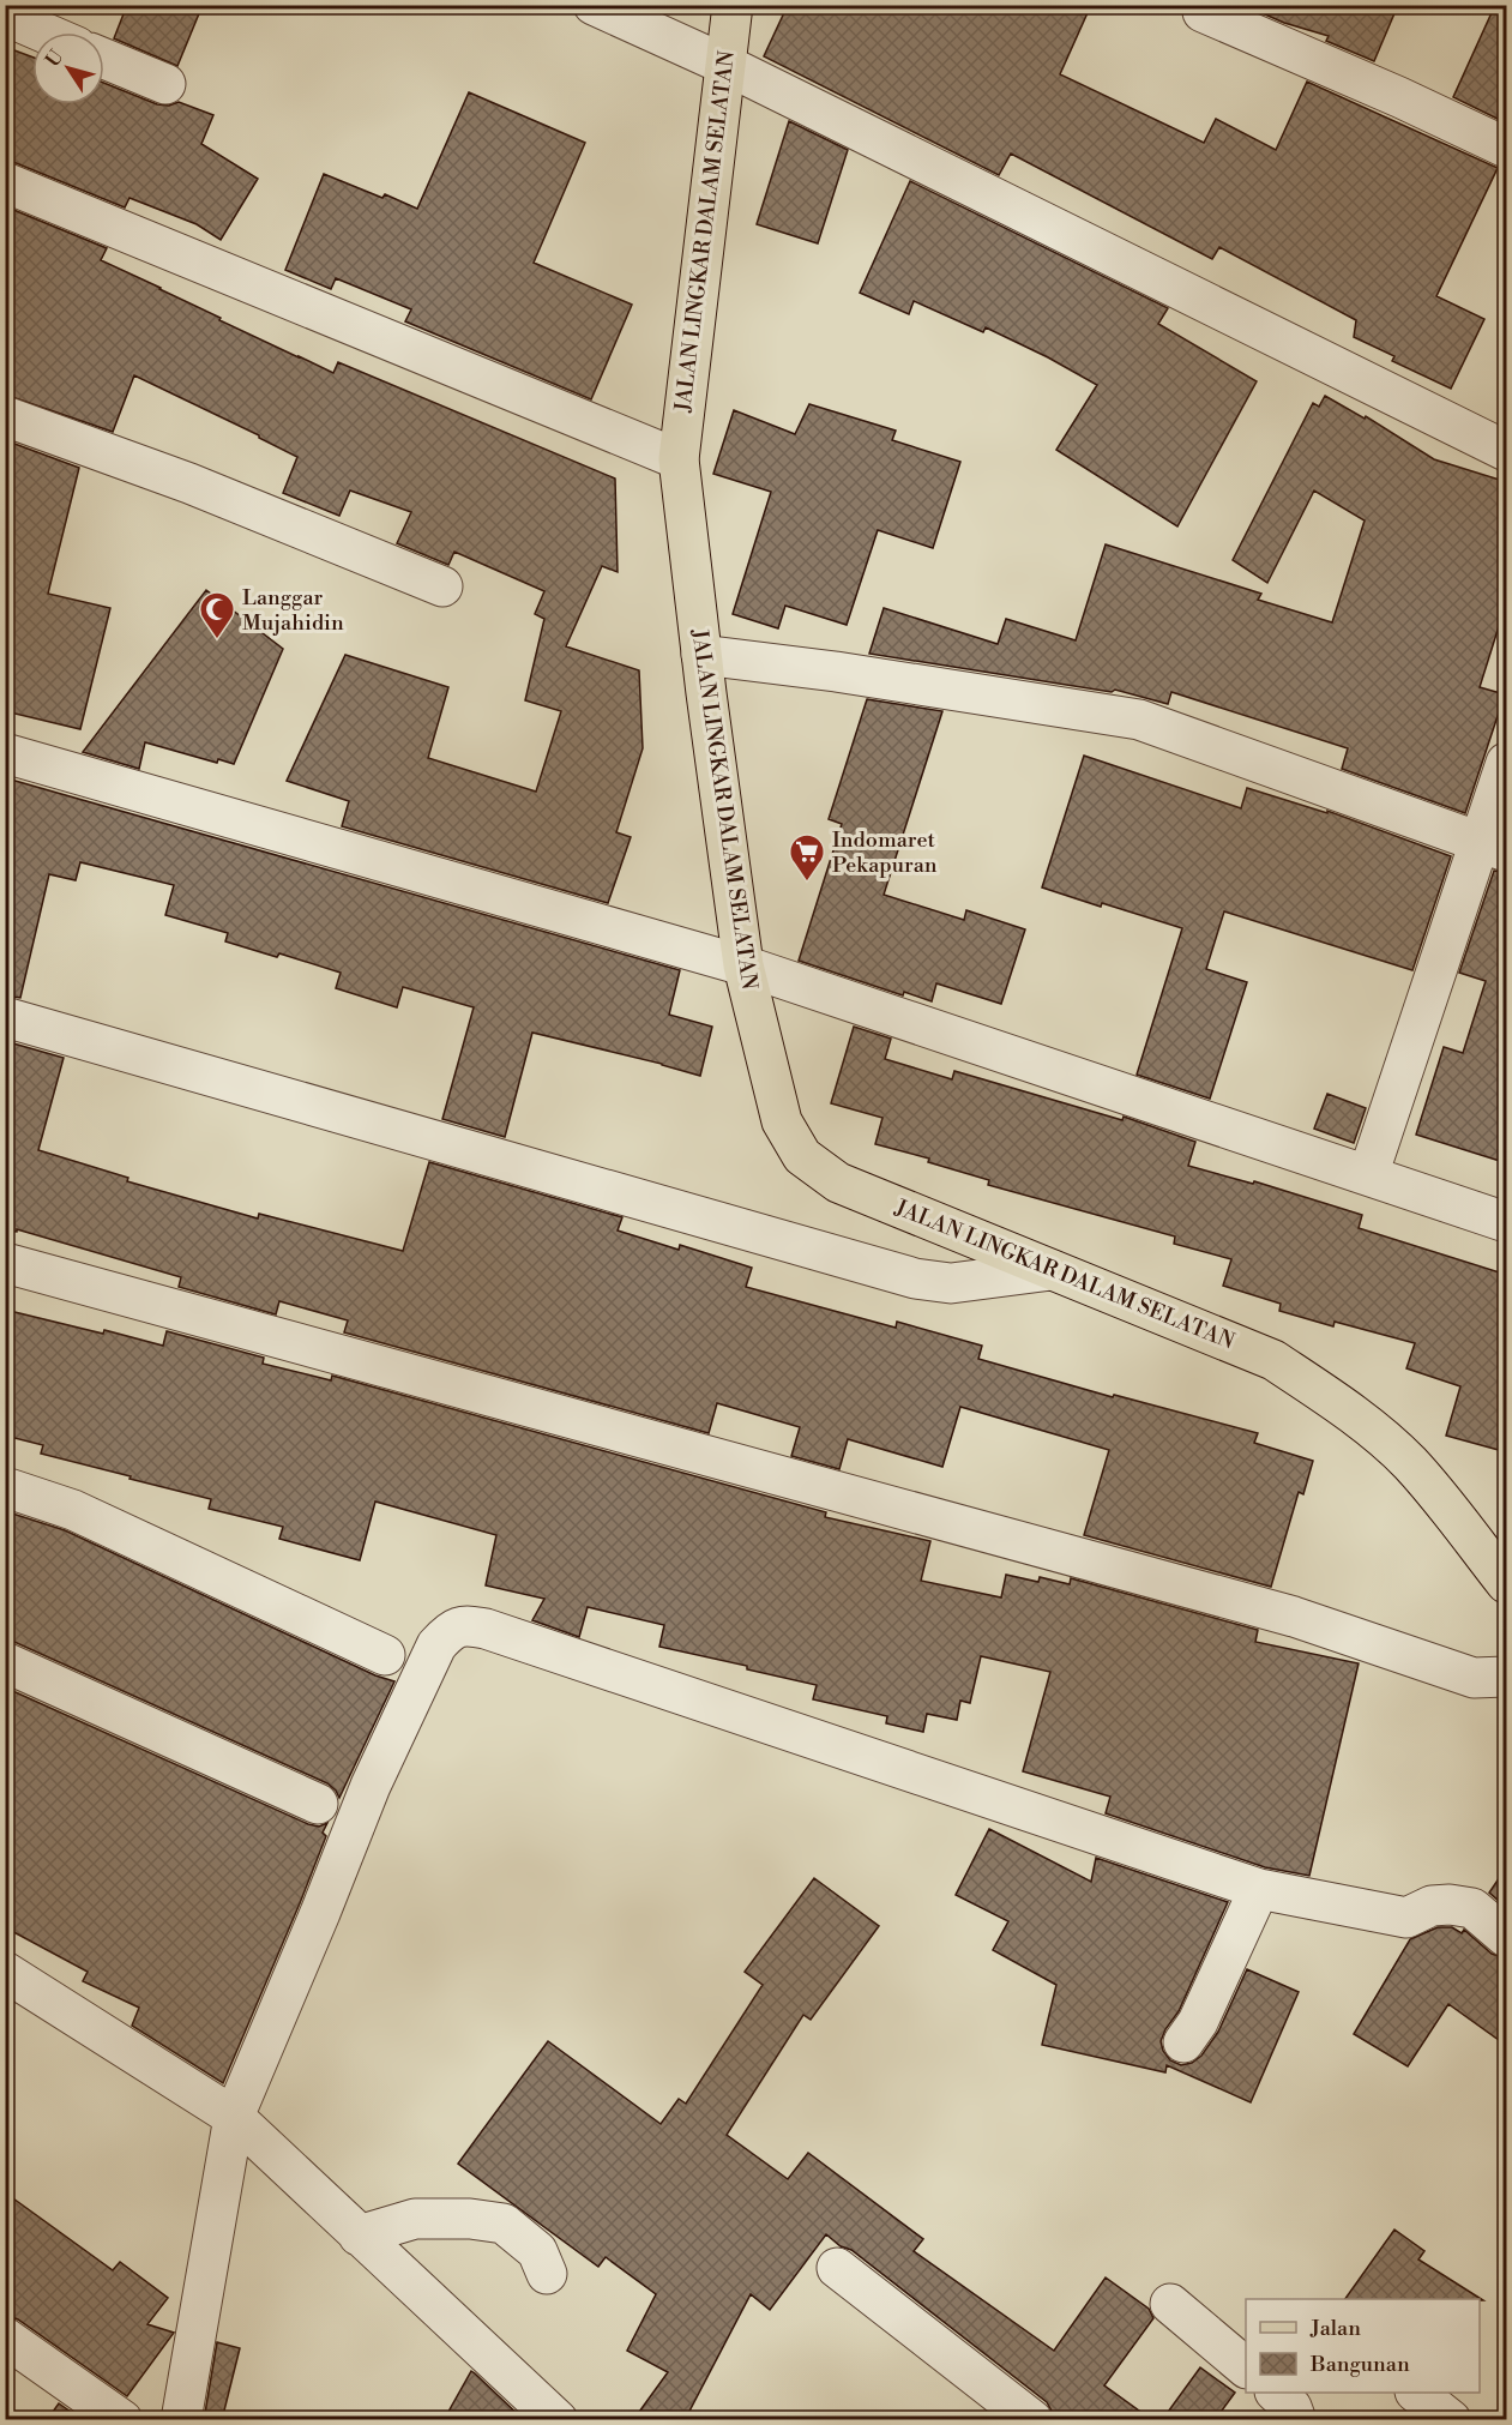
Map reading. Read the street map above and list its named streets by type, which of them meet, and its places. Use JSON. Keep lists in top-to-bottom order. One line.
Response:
{"streets":{"main road":["JALAN LINGKAR DALAM SELATAN"]},"places":{"mosque":["Langgar Mujahidin"],"supermarket":["Indomaret Pekapuran"]},"legend":["Jalan","Bangunan"],"north":"top left"}
